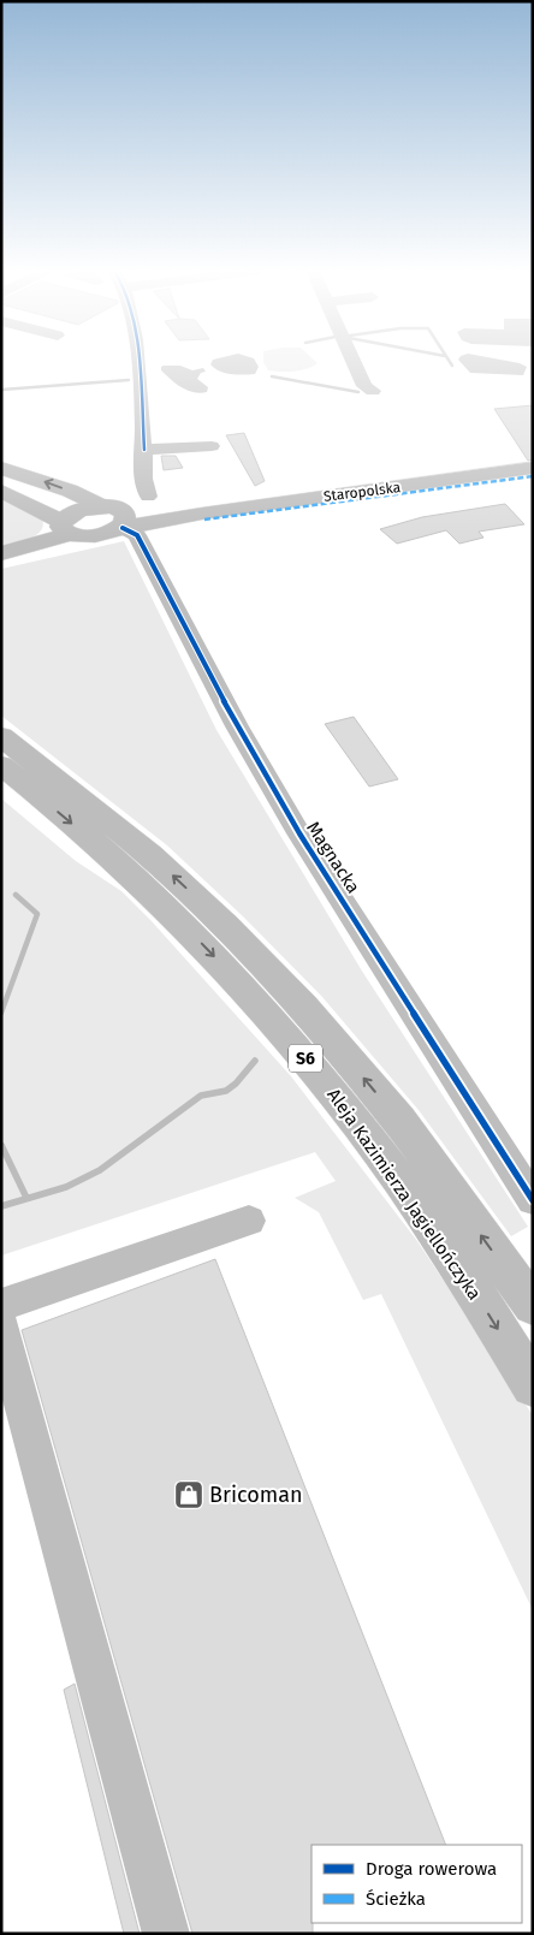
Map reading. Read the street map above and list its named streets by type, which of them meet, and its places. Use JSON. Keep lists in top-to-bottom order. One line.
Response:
{"streets":{"main road":["Staropolska","S6","Aleja Kazimierza Jagiellończyka"],"street":["Magnacka"]},"crossings":[["Staropolska","Magnacka"]],"places":{"shop":["Bricoman"]},"legend":["Droga rowerowa","Ścieżka"]}
